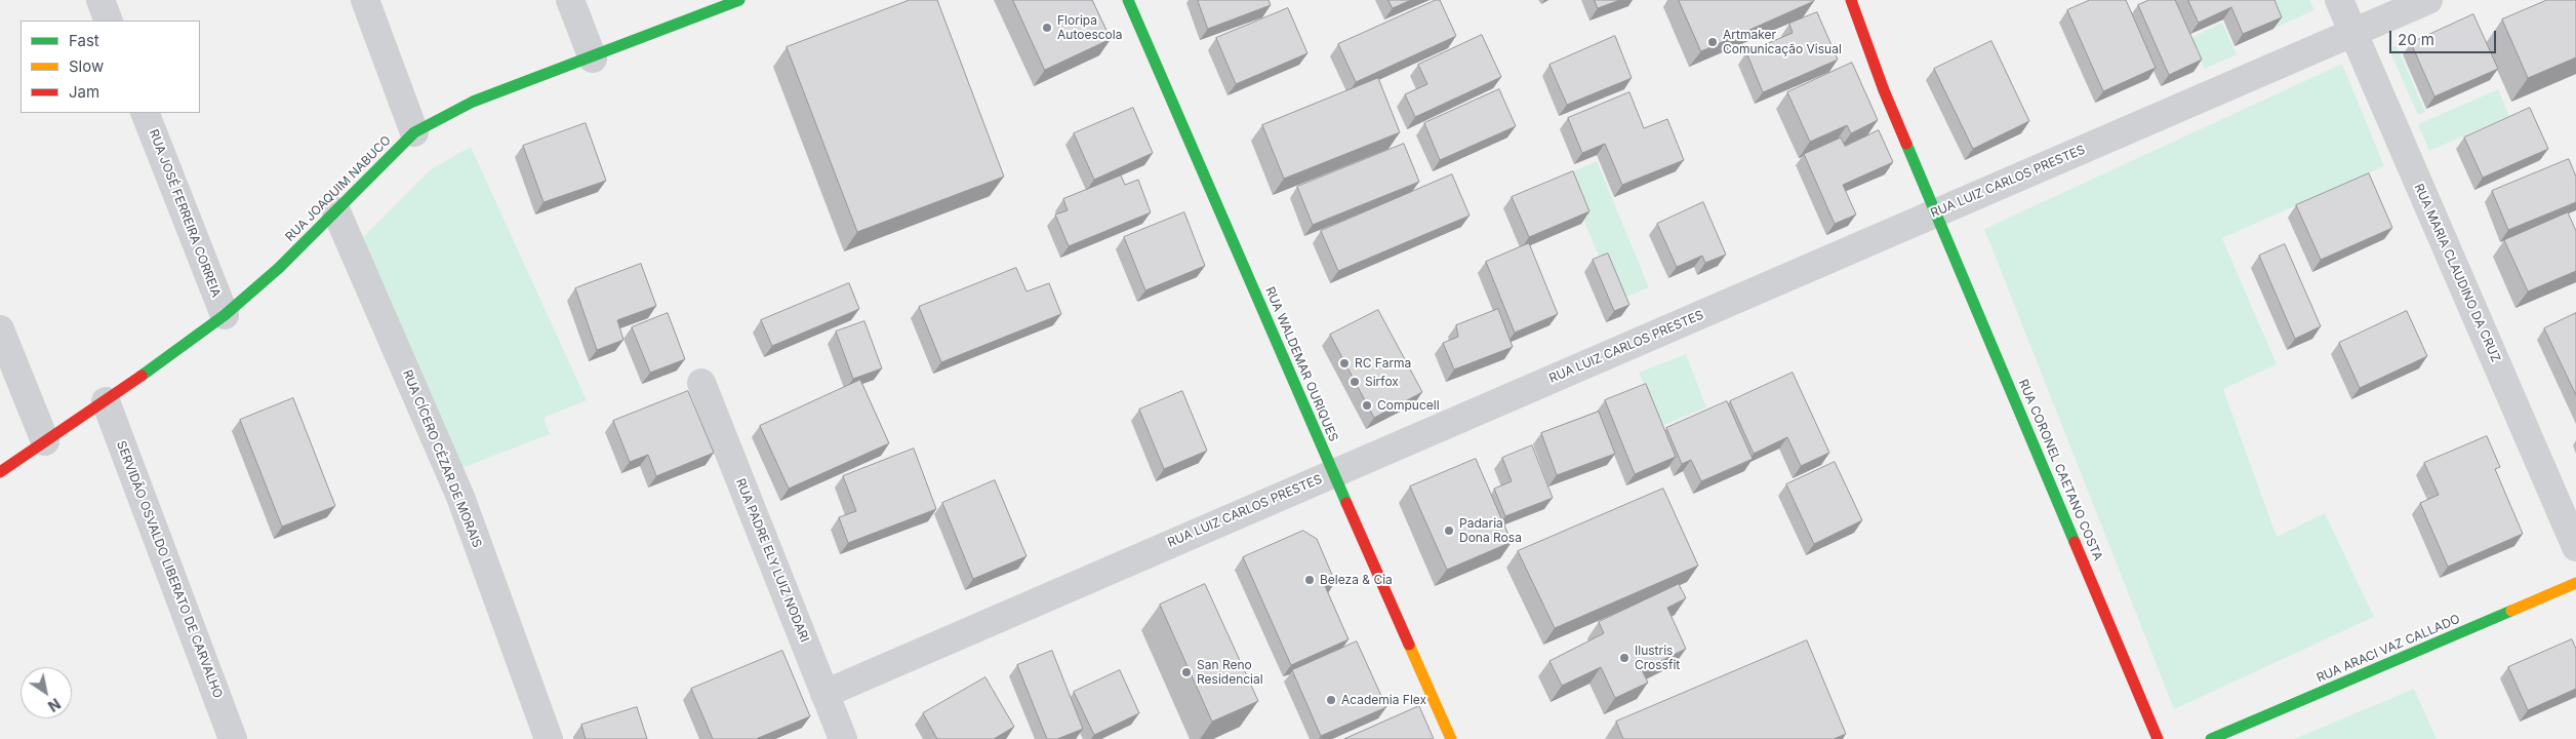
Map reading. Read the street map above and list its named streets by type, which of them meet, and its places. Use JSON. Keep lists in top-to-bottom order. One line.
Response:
{"streets":{"street":["RUA LUIZ CARLOS PRESTES","RUA JOAQUIM NABUCO","RUA JOSÉ FERREIRA CORREIA","RUA MARIA CLAUDINO DA CRUZ","RUA WALDEMAR OURIQUES","RUA CÍCERO CÉZAR DE MORAIS","RUA CORONEL CAETANO COSTA","RUA PADRE ELY LUIZ NODARI","SERVIDÃO OSVALDO LIBERATO DE CARVALHO","RUA ARACI VAZ CALLADO"]},"crossings":[["RUA LUIZ CARLOS PRESTES","RUA MARIA CLAUDINO DA CRUZ"],["RUA LUIZ CARLOS PRESTES","RUA WALDEMAR OURIQUES"],["RUA LUIZ CARLOS PRESTES","RUA CORONEL CAETANO COSTA"],["RUA LUIZ CARLOS PRESTES","RUA PADRE ELY LUIZ NODARI"],["RUA JOAQUIM NABUCO","RUA JOSÉ FERREIRA CORREIA"],["RUA JOAQUIM NABUCO","RUA CÍCERO CÉZAR DE MORAIS"],["RUA JOAQUIM NABUCO","SERVIDÃO OSVALDO LIBERATO DE CARVALHO"]],"places":["Floripa Autoescola","Artmaker Comunicação Visual","RC Farma","Sirfox","Compucell","Padaria Dona Rosa","Beleza & Cia","Ilustris Crossfit","San Reno Residencial","Academia Flex"],"legend":["Fast","Slow","Jam"],"scale_bar":"20 m","north":"bottom right"}
